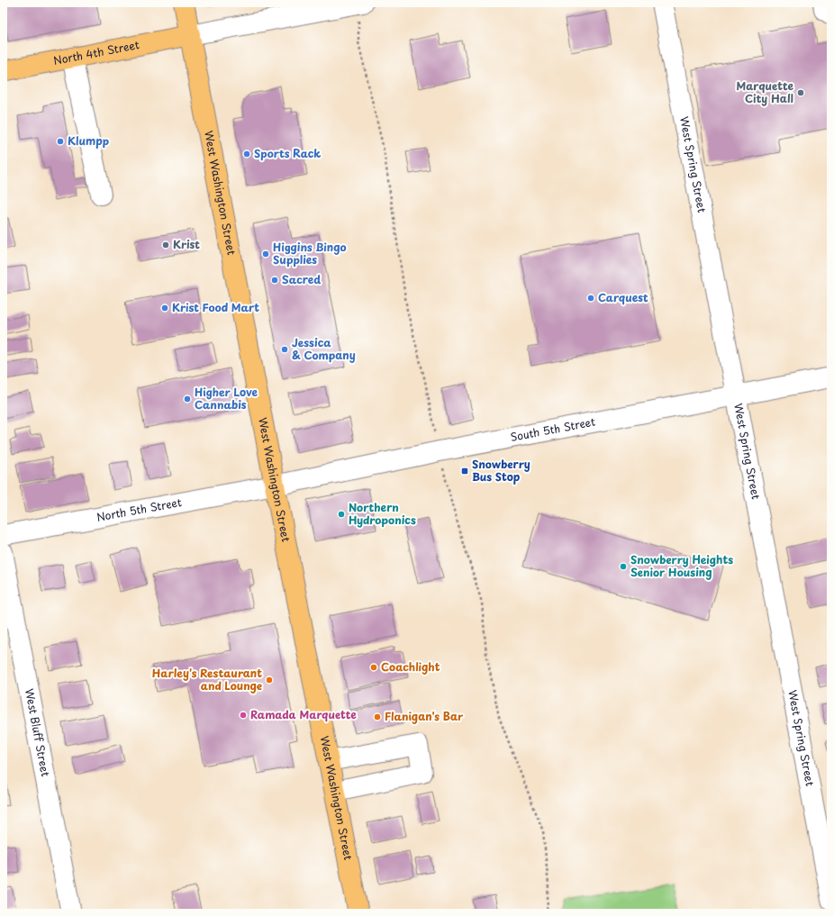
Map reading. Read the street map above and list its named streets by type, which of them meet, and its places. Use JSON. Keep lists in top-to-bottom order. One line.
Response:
{"streets":{"main road":["North 4th Street","West Washington Street"],"street":["West Spring Street","South 5th Street","North 5th Street","West Bluff Street"]},"crossings":[["North 4th Street","West Washington Street"],["West Spring Street","South 5th Street"],["West Washington Street","South 5th Street"],["West Washington Street","North 5th Street"],["South 5th Street","North 5th Street"]],"places":{"other":["Marquette City Hall","Klumpp","Sports Rack","Krist","Higgins Bingo Supplies","Sacred","Carquest","Krist Food Mart","Jessica & Company","Higher Love Cannabis","Northern Hydroponics","Snowberry Heights Senior Housing","Coachlight","Harley's Restaurant and Lounge","Ramada Marquette","Flanigan's Bar"],"transit":["Snowberry Bus Stop"]}}
